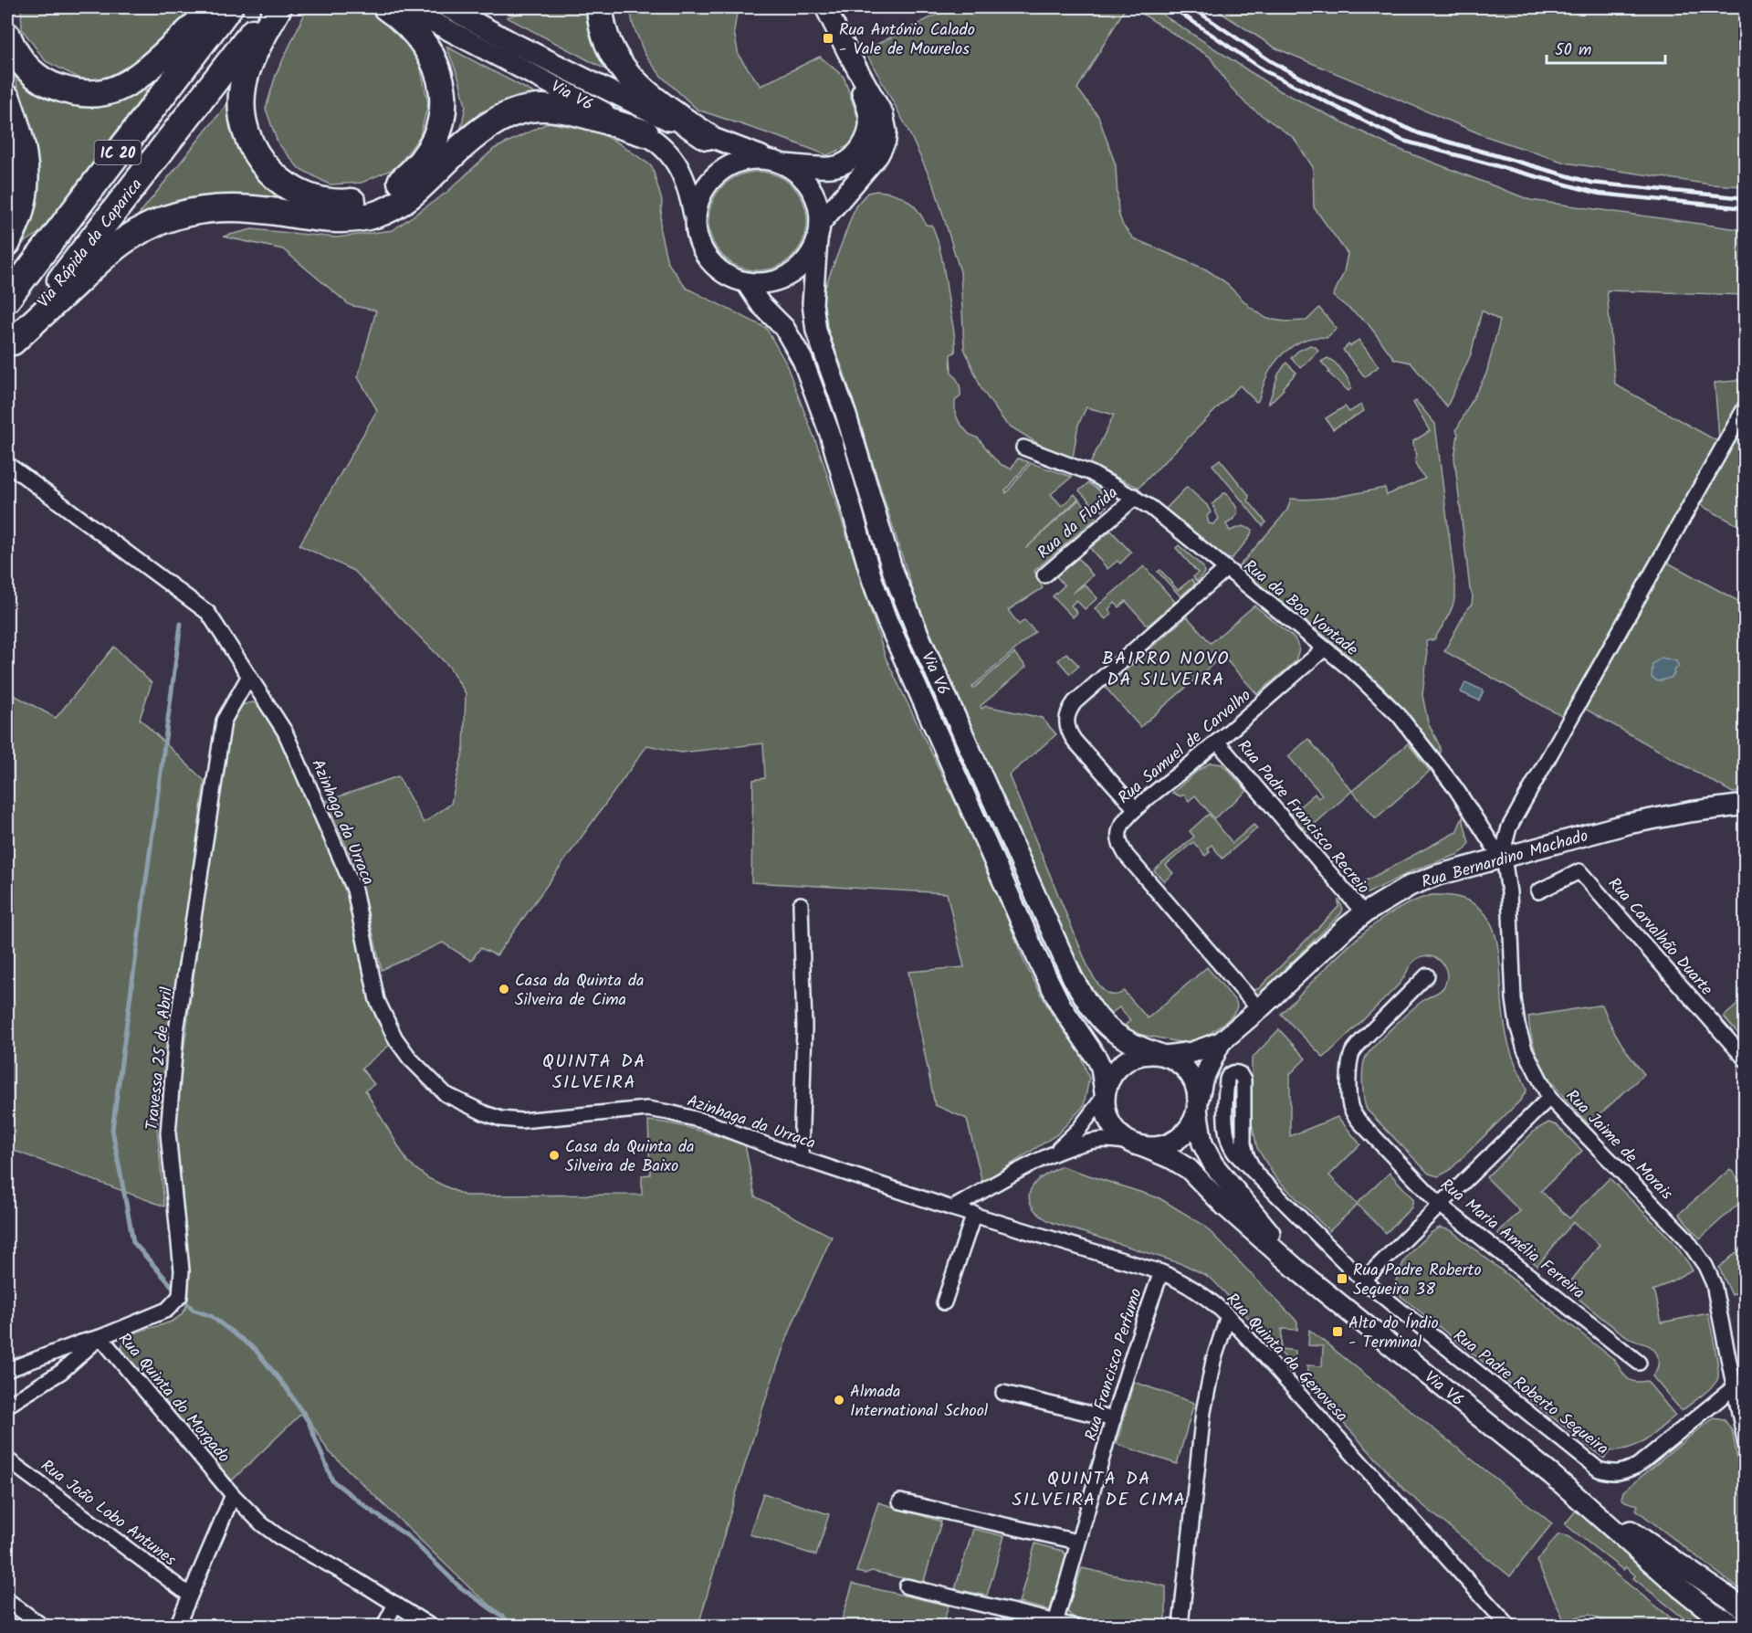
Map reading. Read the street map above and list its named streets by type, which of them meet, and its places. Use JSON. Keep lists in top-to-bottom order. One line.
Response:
{"streets":{"highway":["IC 20","Via Rápida da Caparica"],"main road":["Via V6","Rua Bernardino Machado"],"street":["Rua da Florida","Rua da Boa Vontade","Rua Samuel de Carvalho","Rua Padre Francisco Recreio","Azinhaga da Urraca","Rua Carvalhão Duarte","Travessa 25 de Abril","Rua Jaime de Morais","Rua Maria Amélia Ferreira","Rua Quinta da Genovesa","Rua Francisco Perfumo","Rua Padre Roberto Sequeira","Rua Quinta do Morgado","Rua João Lobo Antunes"]},"crossings":[["Via V6","Rua Bernardino Machado"],["Rua da Florida","Rua da Boa Vontade"],["Rua da Boa Vontade","Rua Samuel de Carvalho"],["Rua da Boa Vontade","Rua Bernardino Machado"],["Rua da Boa Vontade","Rua Jaime de Morais"],["Rua Samuel de Carvalho","Rua Padre Francisco Recreio"],["Rua Samuel de Carvalho","Rua Bernardino Machado"],["Rua Padre Francisco Recreio","Rua Bernardino Machado"],["Azinhaga da Urraca","Travessa 25 de Abril"],["Azinhaga da Urraca","Rua Quinta da Genovesa"],["Rua Bernardino Machado","Rua Jaime de Morais"],["Travessa 25 de Abril","Rua Quinta do Morgado"],["Rua Jaime de Morais","Rua Padre Roberto Sequeira"],["Rua Quinta da Genovesa","Rua Francisco Perfumo"]],"districts":["BAIRRO NOVO DA SILVEIRA","QUINTA DA SILVEIRA","QUINTA DA SILVEIRA DE CIMA"],"places":{"transit":["Rua António Calado - Vale de Mourelos","Rua Padre Roberto Sequeira 38","Alto do Índio - Terminal"],"other":["Casa da Quinta da Silveira de Cima","Casa da Quinta da Silveira de Baixo","Almada International School"]},"scale_bar":"50 m"}
